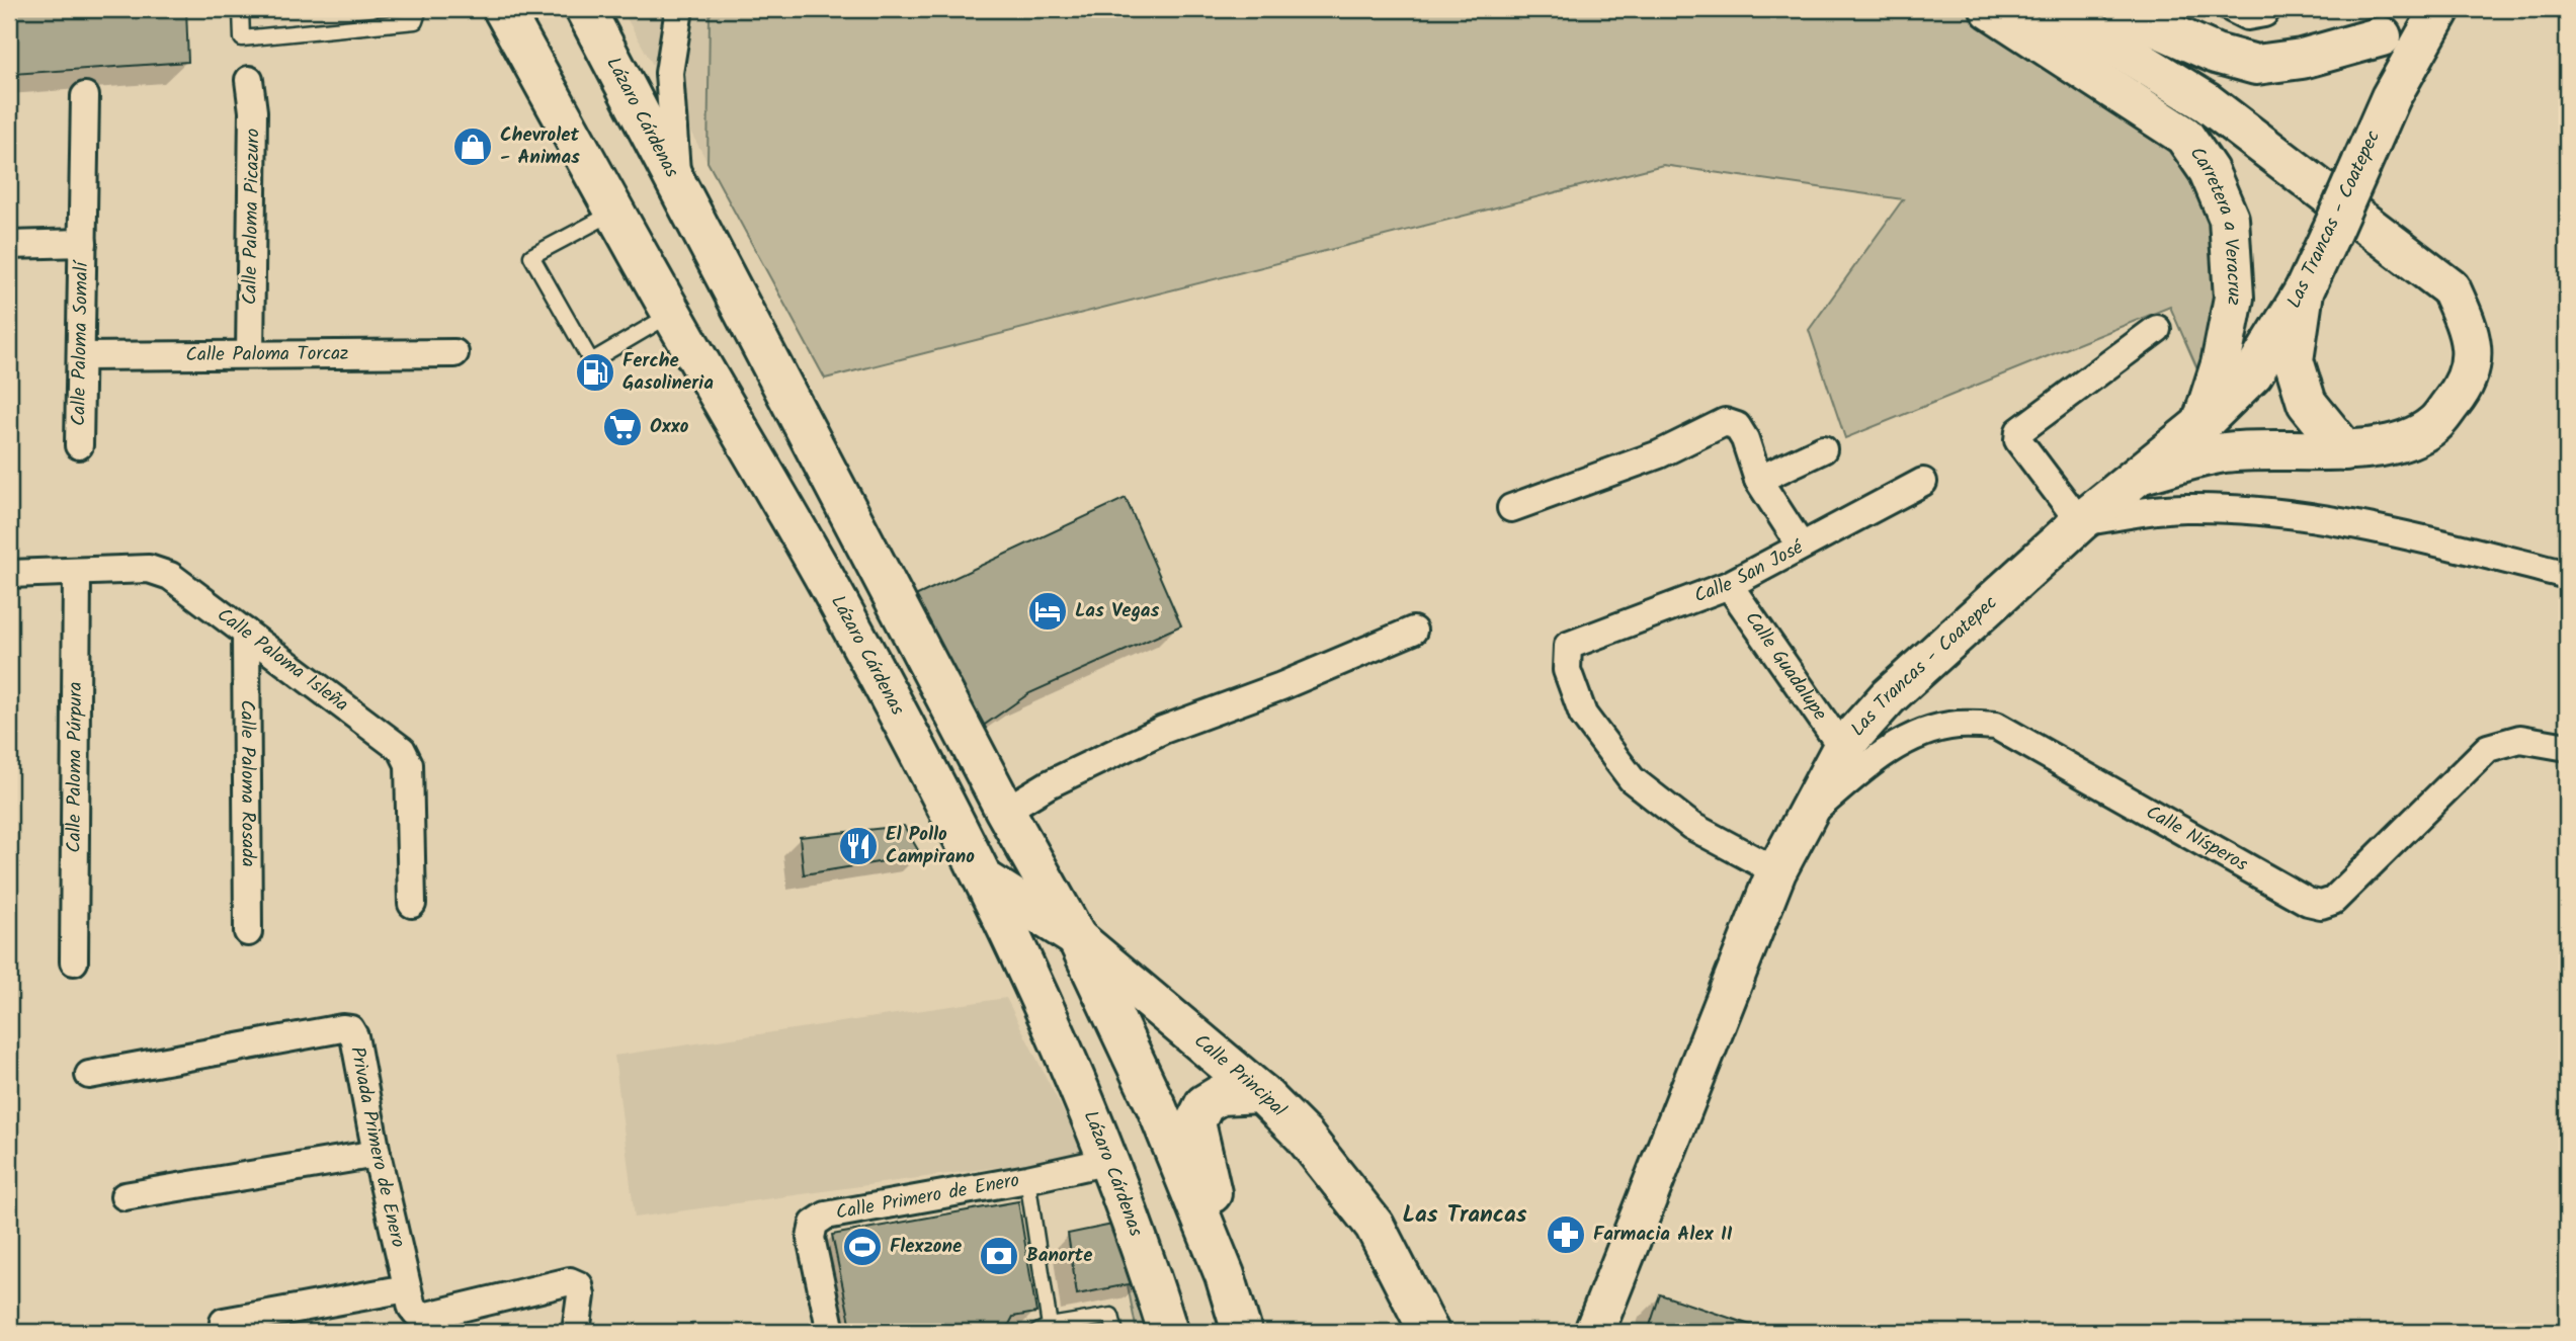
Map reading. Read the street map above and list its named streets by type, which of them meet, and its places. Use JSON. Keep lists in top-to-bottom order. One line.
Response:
{"streets":{"main road":["Lázaro Cárdenas","Las Trancas - Coatepec","Carretera a Veracruz","Calle Principal"],"street":["Calle Paloma Picazuro","Calle Paloma Somalí","Calle Paloma Torcaz","Calle San José","Calle Paloma Isleña","Calle Guadalupe","Calle Paloma Púrpura","Calle Paloma Rosada","Calle Nísperos","Privada Primero de Enero","Calle Primero de Enero"]},"crossings":[["Lázaro Cárdenas","Calle Principal"],["Lázaro Cárdenas","Calle Primero de Enero"],["Calle Paloma Picazuro","Calle Paloma Torcaz"],["Las Trancas - Coatepec","Carretera a Veracruz"],["Las Trancas - Coatepec","Calle San José"],["Las Trancas - Coatepec","Calle Guadalupe"],["Las Trancas - Coatepec","Calle Nísperos"],["Calle Paloma Somalí","Calle Paloma Torcaz"],["Calle San José","Calle Guadalupe"],["Calle Paloma Isleña","Calle Paloma Púrpura"],["Calle Paloma Isleña","Calle Paloma Rosada"]],"districts":["Las Trancas"],"places":{"shop":["Chevrolet - Animas"],"fuel station":["Ferche Gasolineria"],"supermarket":["Oxxo"],"hotel":["Las Vegas"],"restaurant":["El Pollo Campirano"],"pharmacy":["Farmacia Alex II"],"sports":["Flexzone"],"bank":["Banorte"]}}
